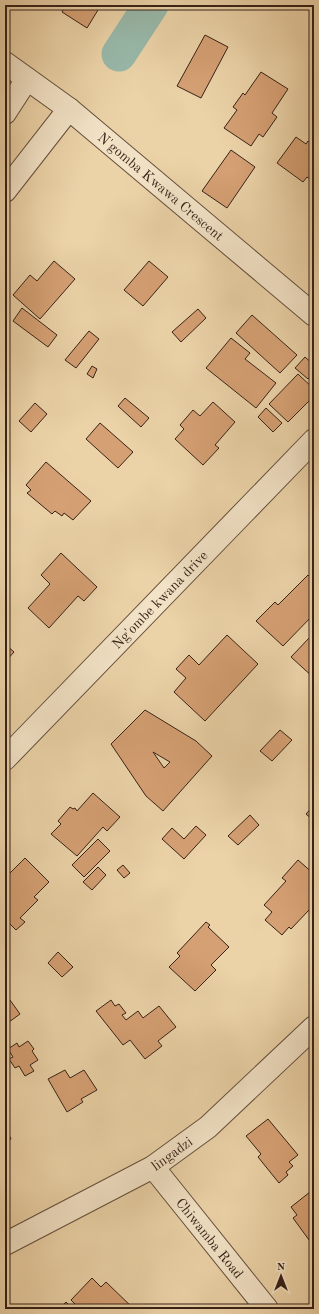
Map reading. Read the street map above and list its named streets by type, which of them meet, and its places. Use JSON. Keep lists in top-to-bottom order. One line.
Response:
{"streets":{"street":["N'gomba Kwawa Crescent","Ng'ombe kwana drive","lingadzi","Chiwamba Road"]},"crossings":[["lingadzi","Chiwamba Road"]],"north":"top"}
